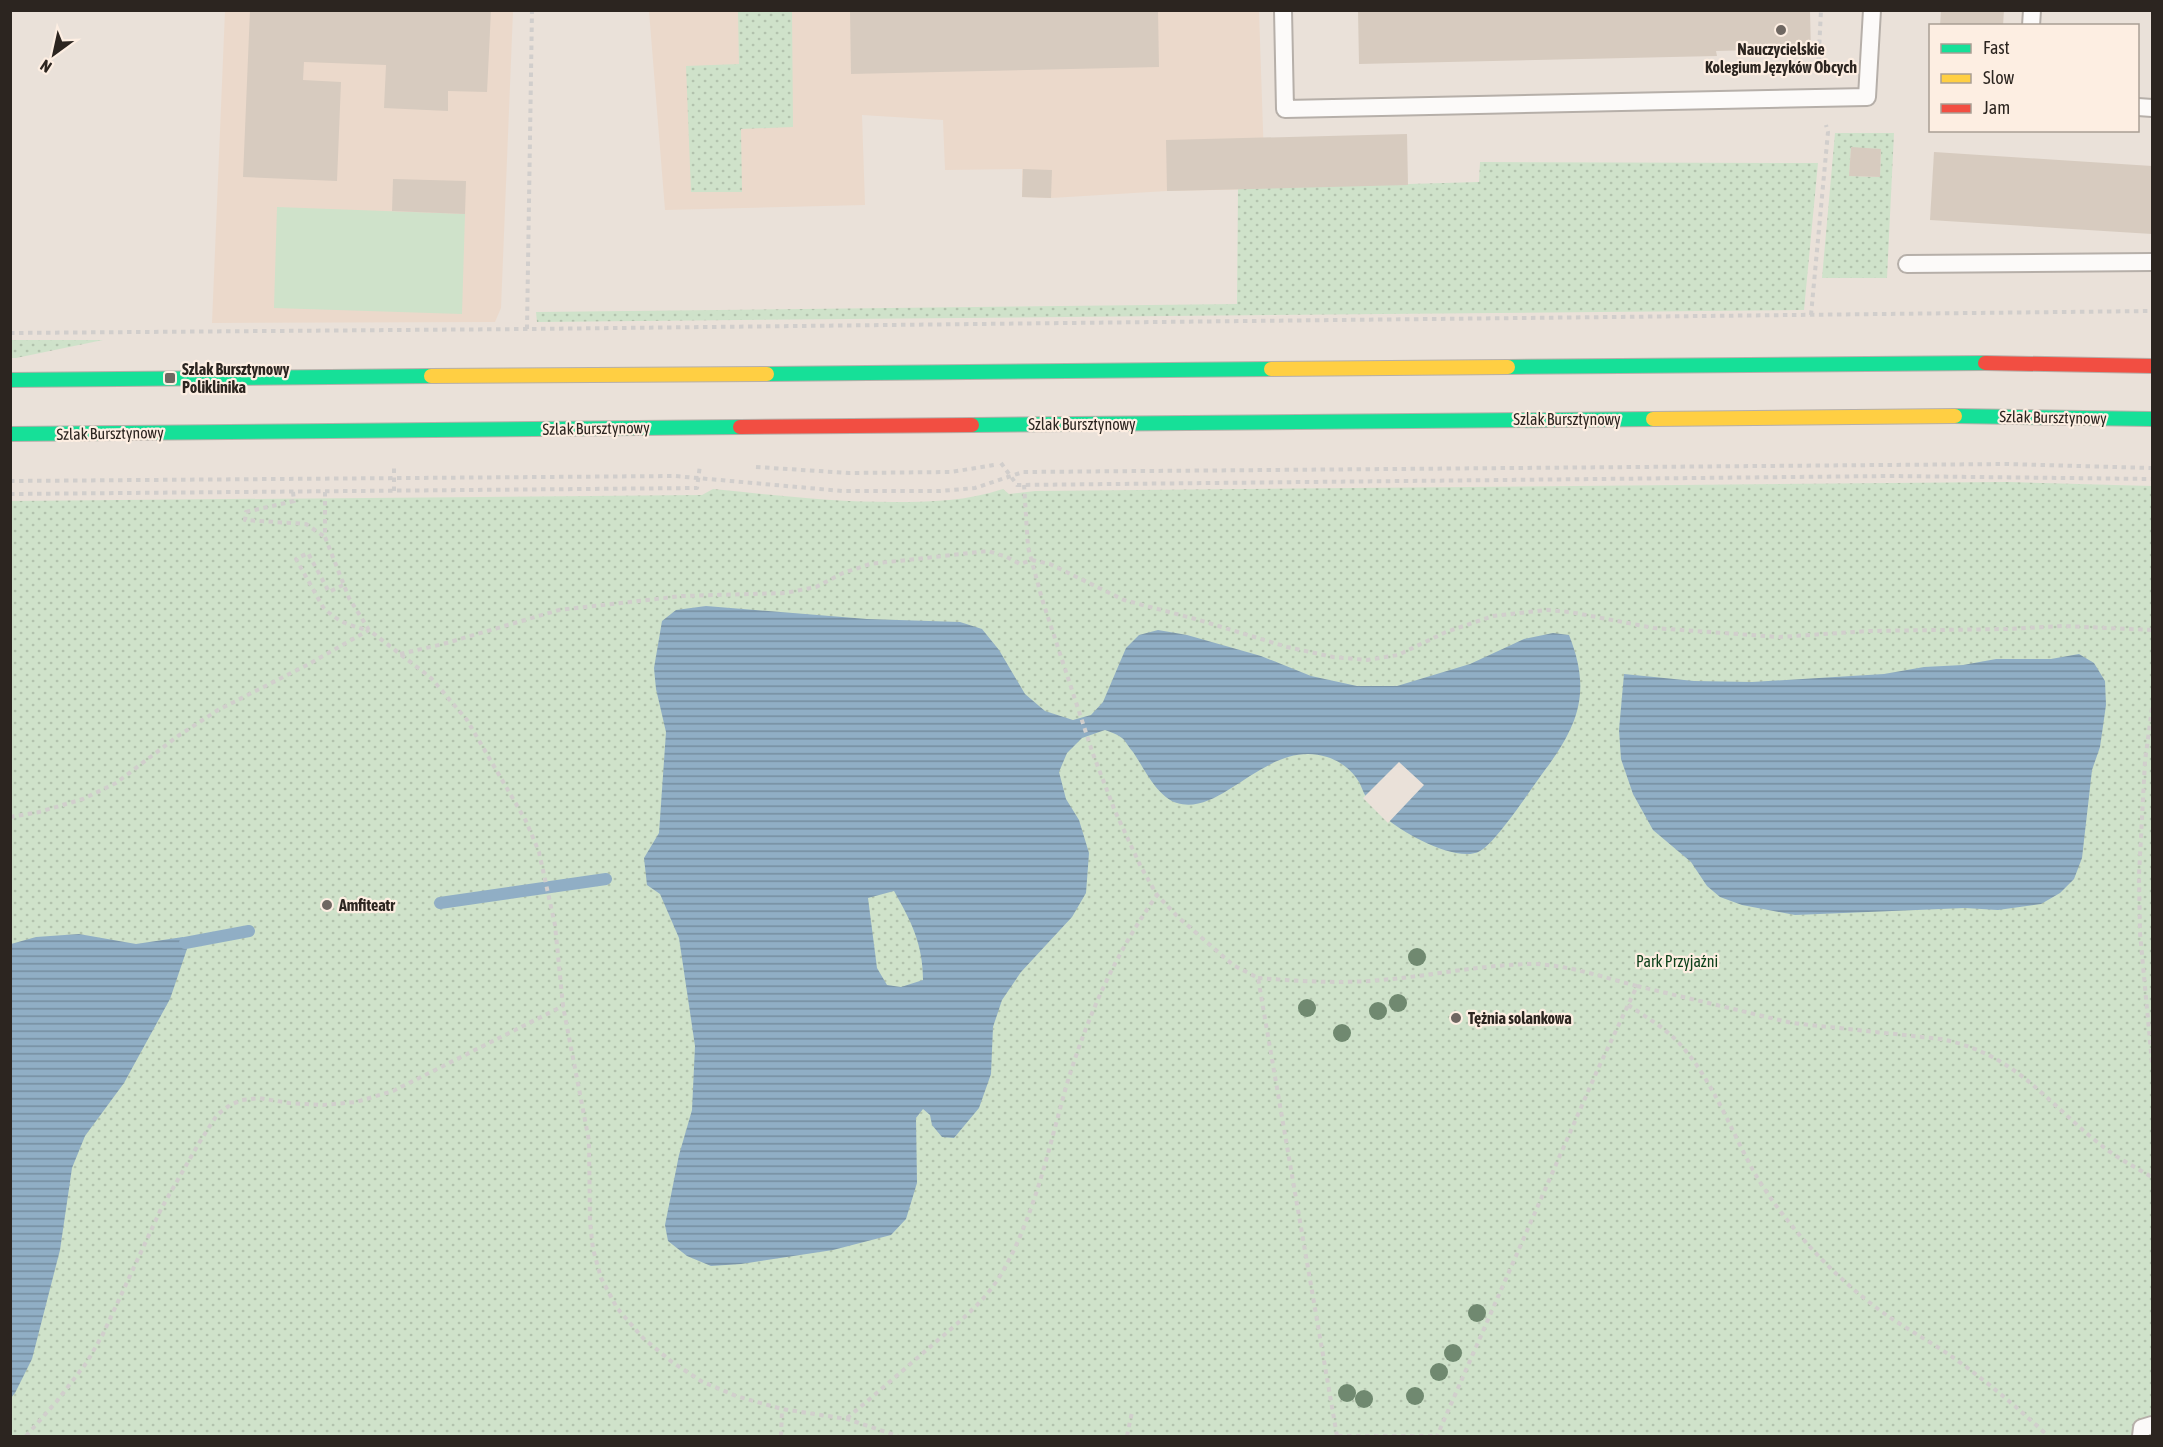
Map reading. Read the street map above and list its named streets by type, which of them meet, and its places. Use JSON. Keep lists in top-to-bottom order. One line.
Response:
{"streets":{"main road":["Szlak Bursztynowy"]},"parks":["Park Przyjaźni"],"places":{"other":["Nauczycielskie Kolegium Języków Obcych","Amfiteatr","Tężnia solankowa"],"transit":["Szlak Bursztynowy Poliklinika"]},"legend":["Fast","Slow","Jam"],"north":"bottom left"}
